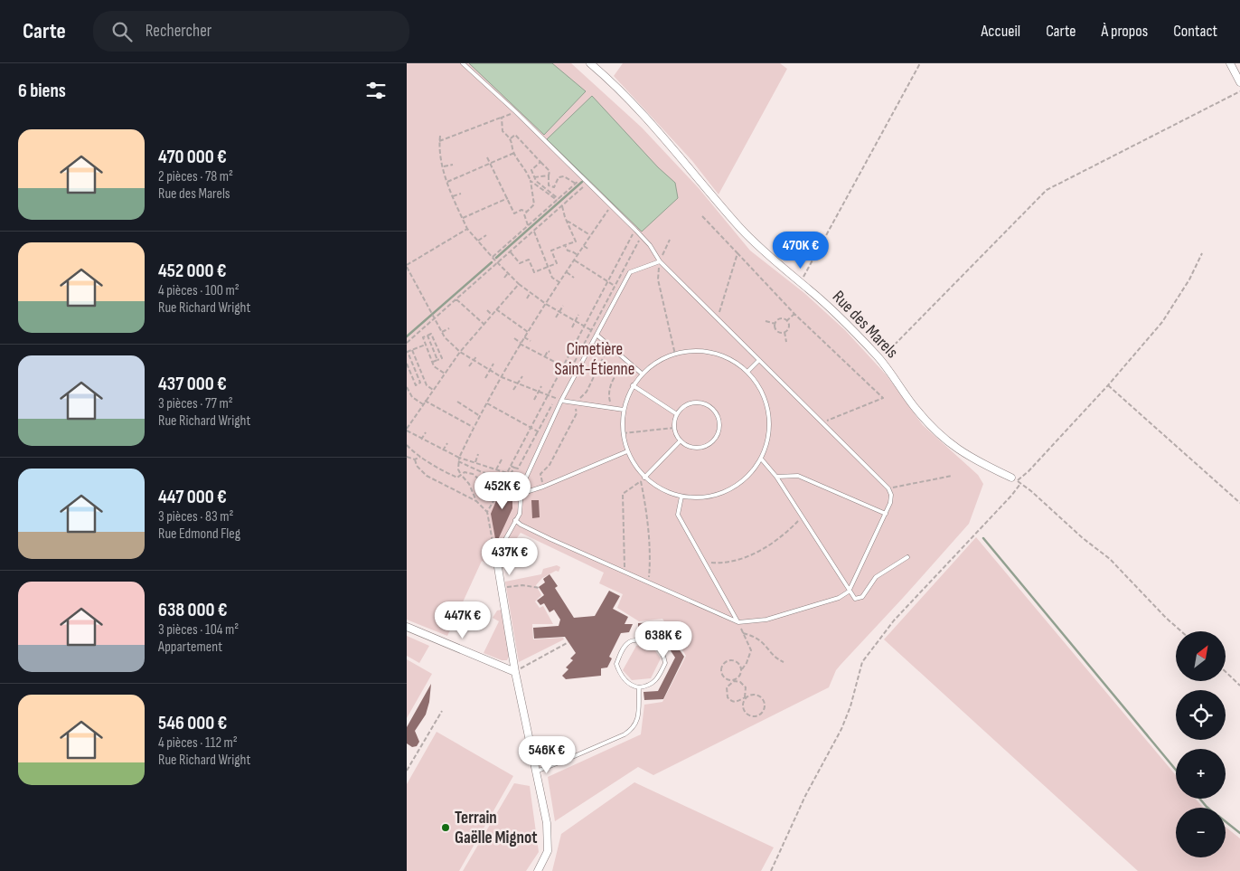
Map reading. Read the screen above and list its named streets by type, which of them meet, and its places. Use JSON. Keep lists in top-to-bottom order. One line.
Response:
{"streets":{"street":["Rue des Marels"]},"parks":["Cimetière Saint-Étienne"],"places":["Terrain Gaëlle Mignot"],"north":"top right","page":{"header":"Carte","search":"Rechercher","nav":["Accueil","Carte","À propos","Contact"],"heading":"6 biens","list":[{"name":"470 000 €","note":"2 pièces · 78 m² · Rue des Marels"},{"name":"452 000 €","note":"4 pièces · 100 m² · Rue Richard Wright"},{"name":"437 000 €","note":"3 pièces · 77 m² · Rue Richard Wright"},{"name":"447 000 €","note":"3 pièces · 83 m² · Rue Edmond Fleg"},{"name":"638 000 €","note":"3 pièces · 104 m² · Appartement"},{"name":"546 000 €","note":"4 pièces · 112 m² · Rue Richard Wright"}],"price":["470K €","452K €","437K €","447K €","638K €","546K €"],"map_buttons":["+","−"]}}
